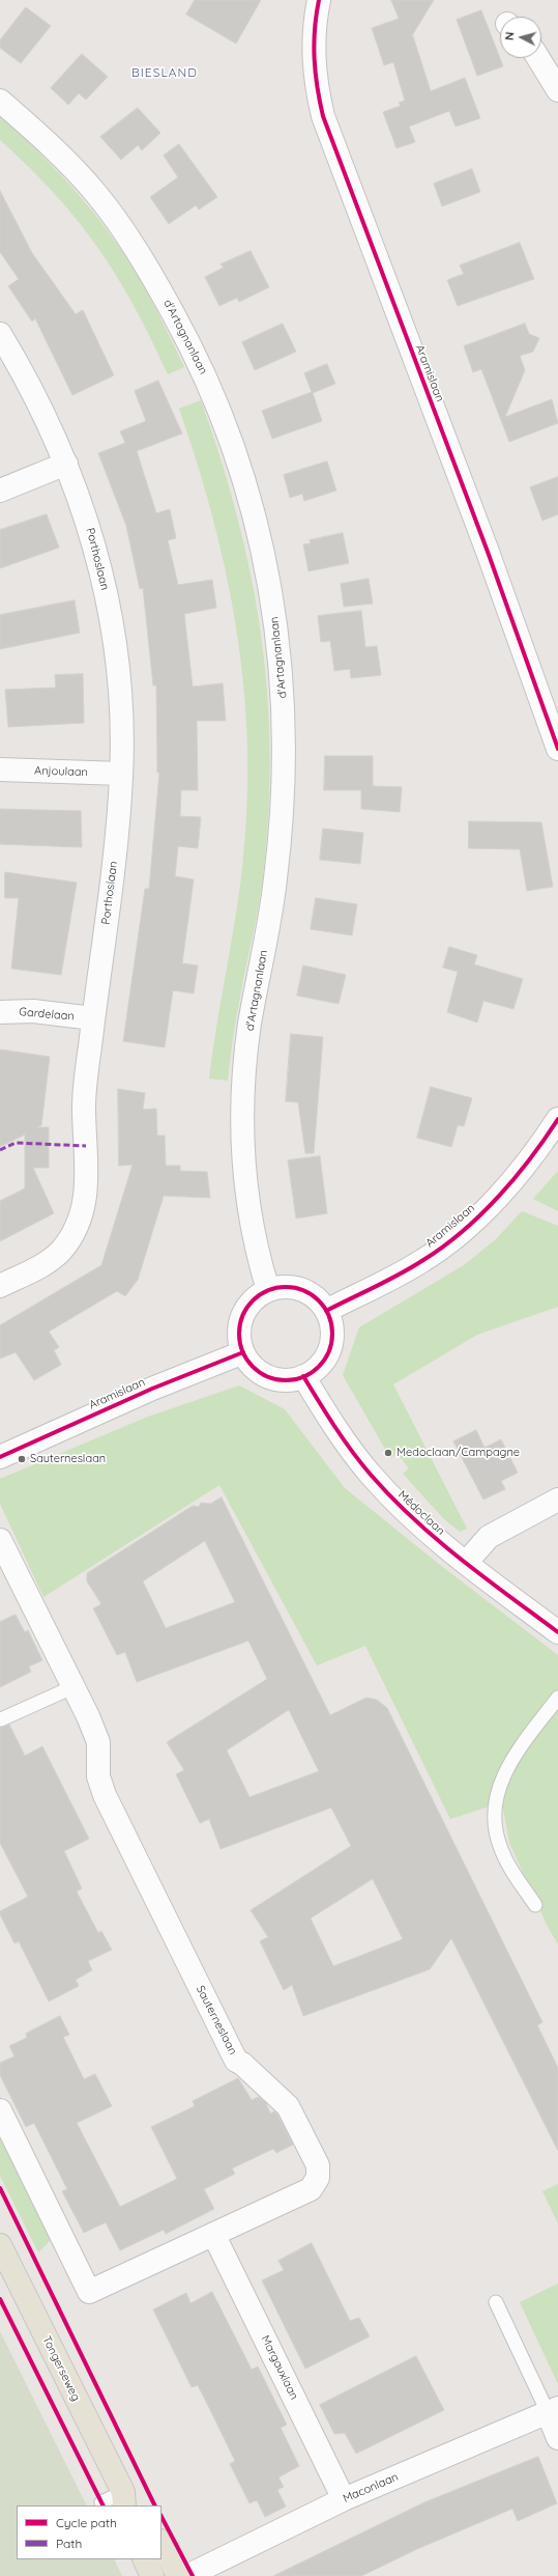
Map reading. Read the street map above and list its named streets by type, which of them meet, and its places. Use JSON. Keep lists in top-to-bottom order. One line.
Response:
{"streets":{"main road":["Tongerseweg"],"street":["d'Artagnanlaan","Aramislaan","Porthoslaan","Anjoulaan","Gardelaan","Médoclaan","Sauterneslaan","Margauxlaan","Maconlaan"]},"crossings":[["d'Artagnanlaan","Aramislaan"],["d'Artagnanlaan","Médoclaan"],["Aramislaan","Médoclaan"],["Porthoslaan","Anjoulaan"],["Porthoslaan","Gardelaan"],["Sauterneslaan","Margauxlaan"],["Margauxlaan","Maconlaan"]],"districts":["BIESLAND"],"places":["Medoclaan/Campagne","Sauterneslaan"],"legend":["Cycle path","Path"],"north":"left"}
